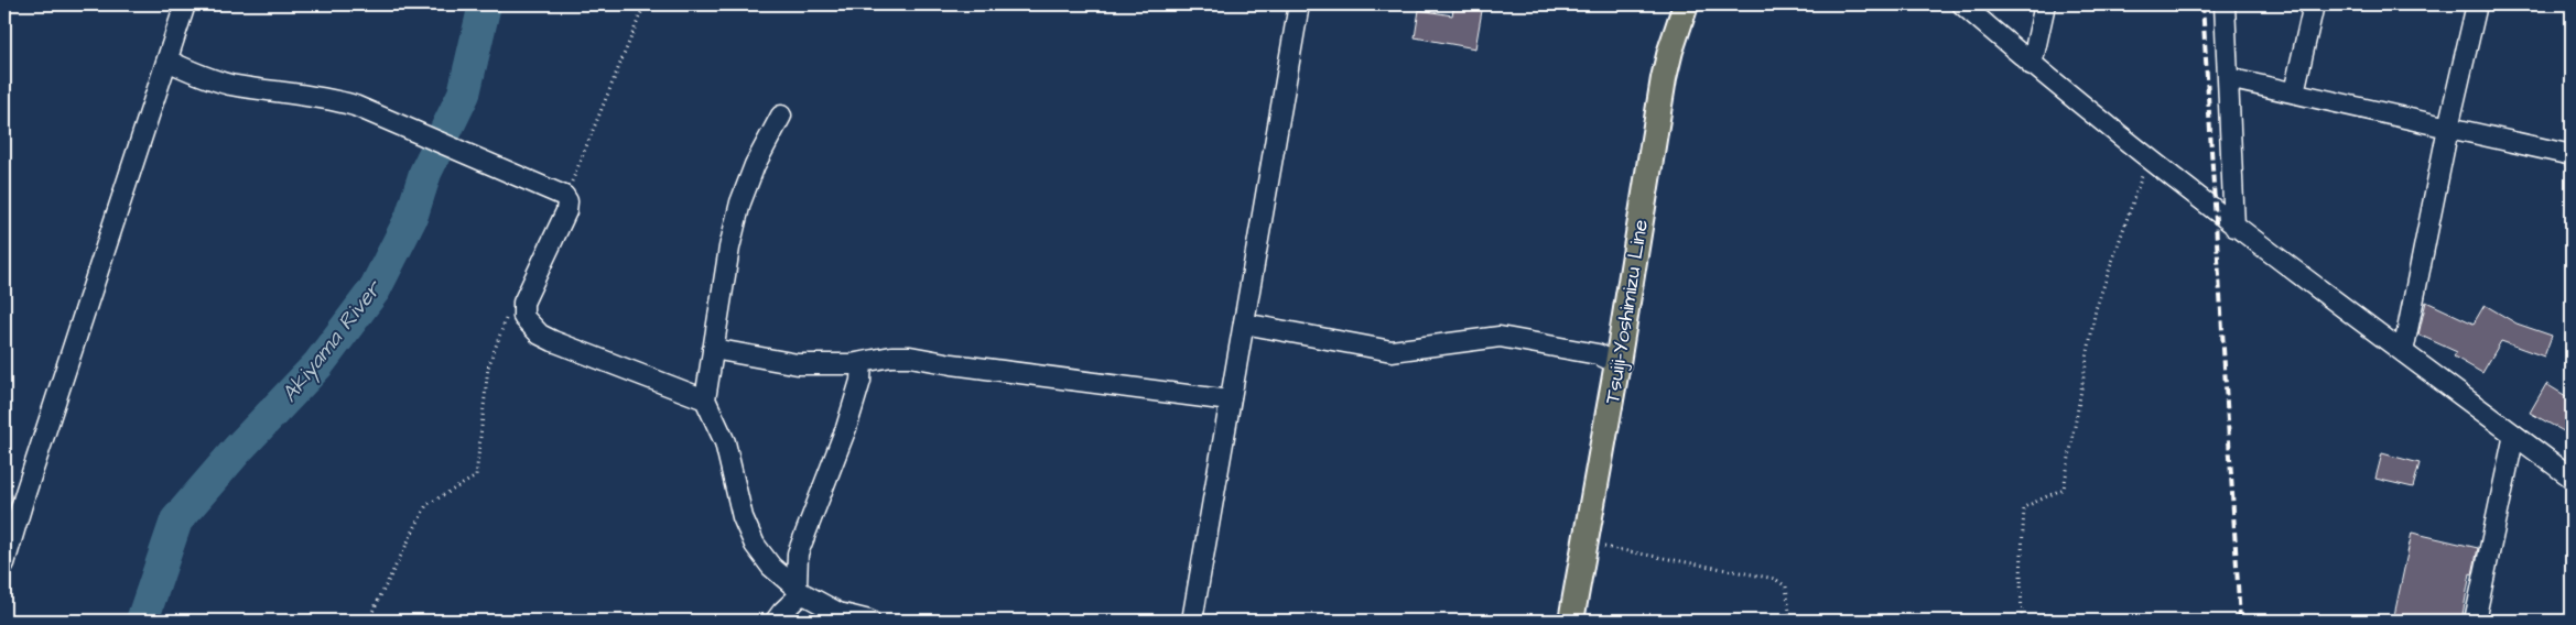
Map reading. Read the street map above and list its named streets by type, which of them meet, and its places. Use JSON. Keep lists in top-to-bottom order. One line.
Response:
{"streets":{"main road":["Tsuiji-Yoshimizu Line"]},"water":["Akiyama River"]}
